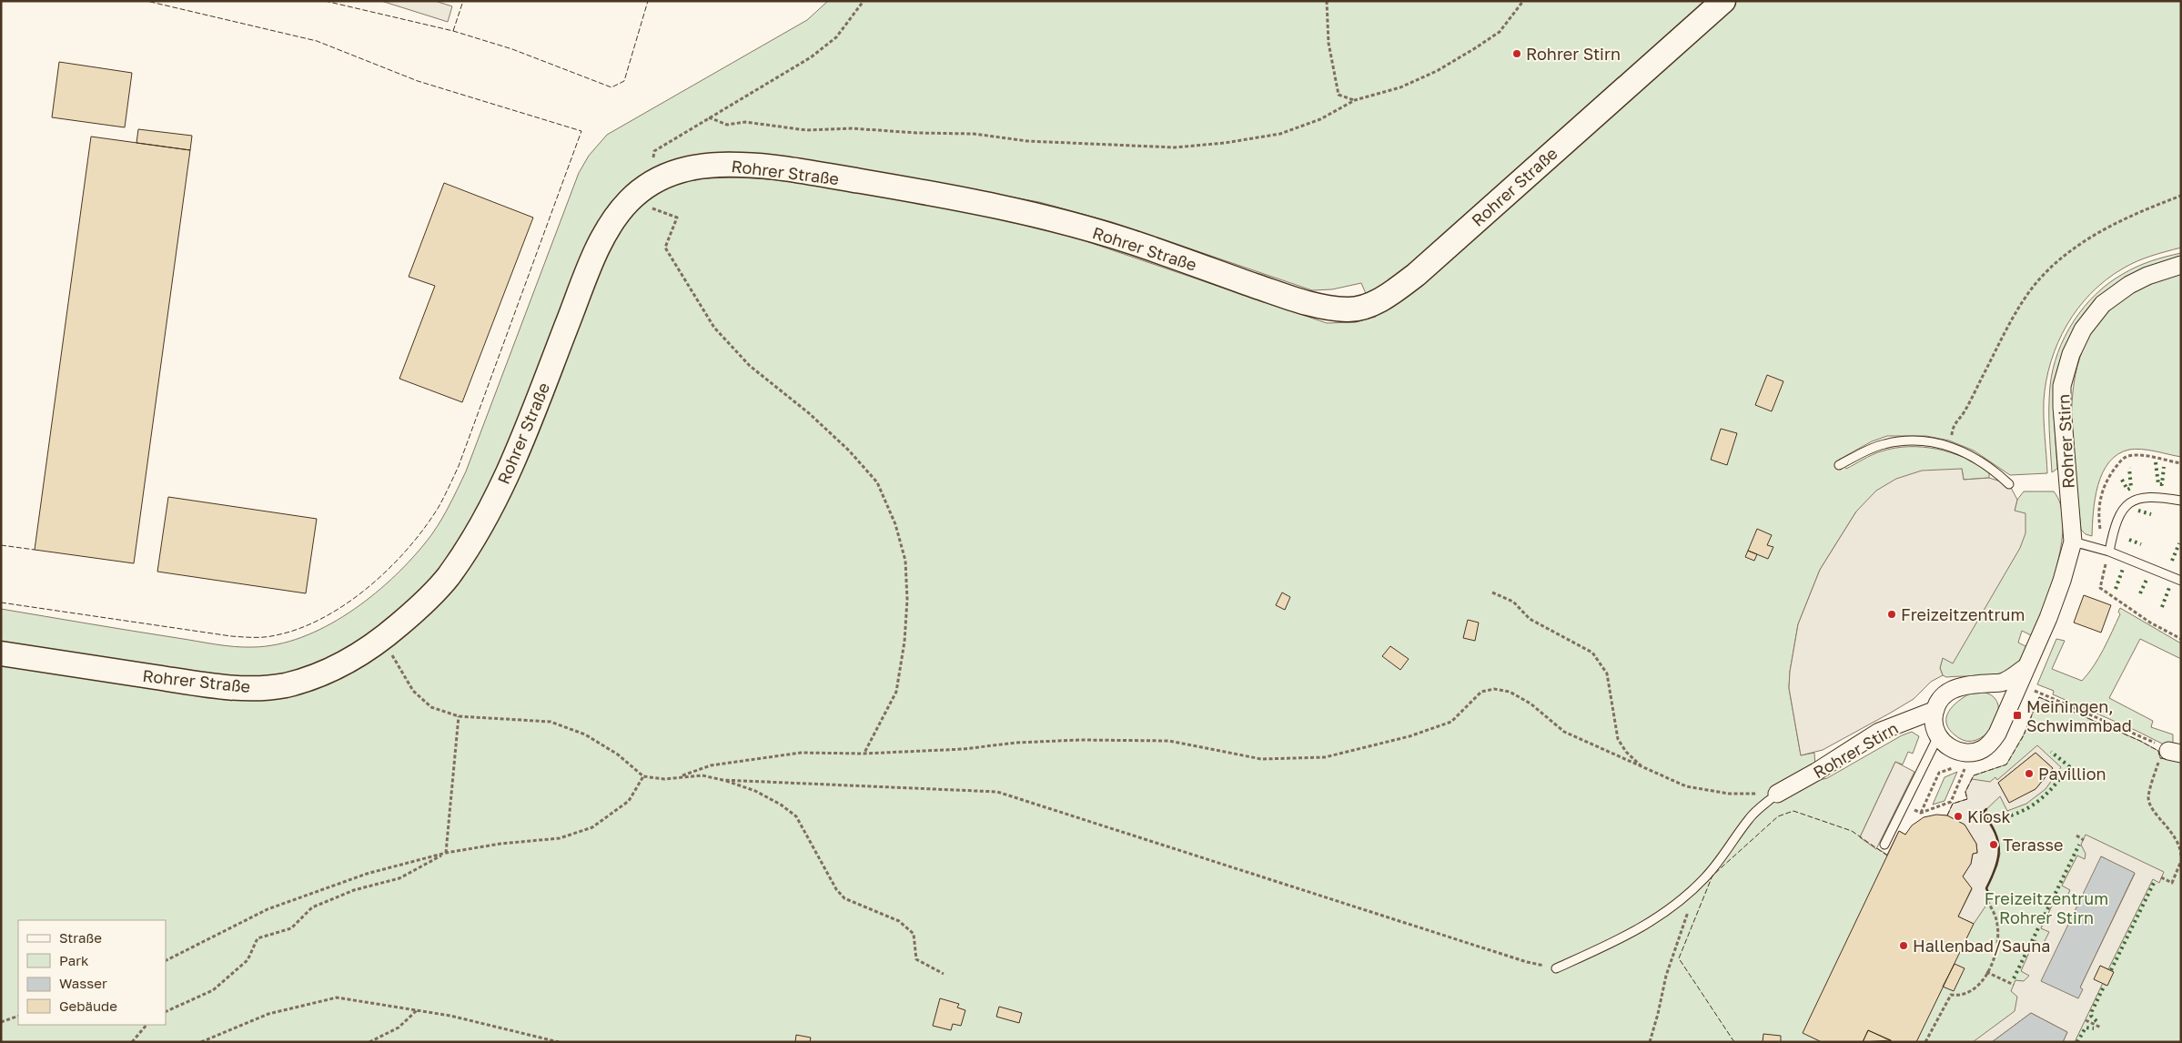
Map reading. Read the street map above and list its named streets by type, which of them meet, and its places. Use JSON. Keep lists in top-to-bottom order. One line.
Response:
{"streets":{"main road":["Rohrer Straße"],"street":["Rohrer Stirn"]},"parks":["Freizeitzentrum Rohrer Stirn"],"places":{"other":["Rohrer Stirn","Freizeitzentrum","Pavillion","Kiosk","Terasse","Hallenbad/Sauna"],"transit":["Meiningen, Schwimmbad"]},"legend":["Straße","Park","Wasser","Gebäude"]}
